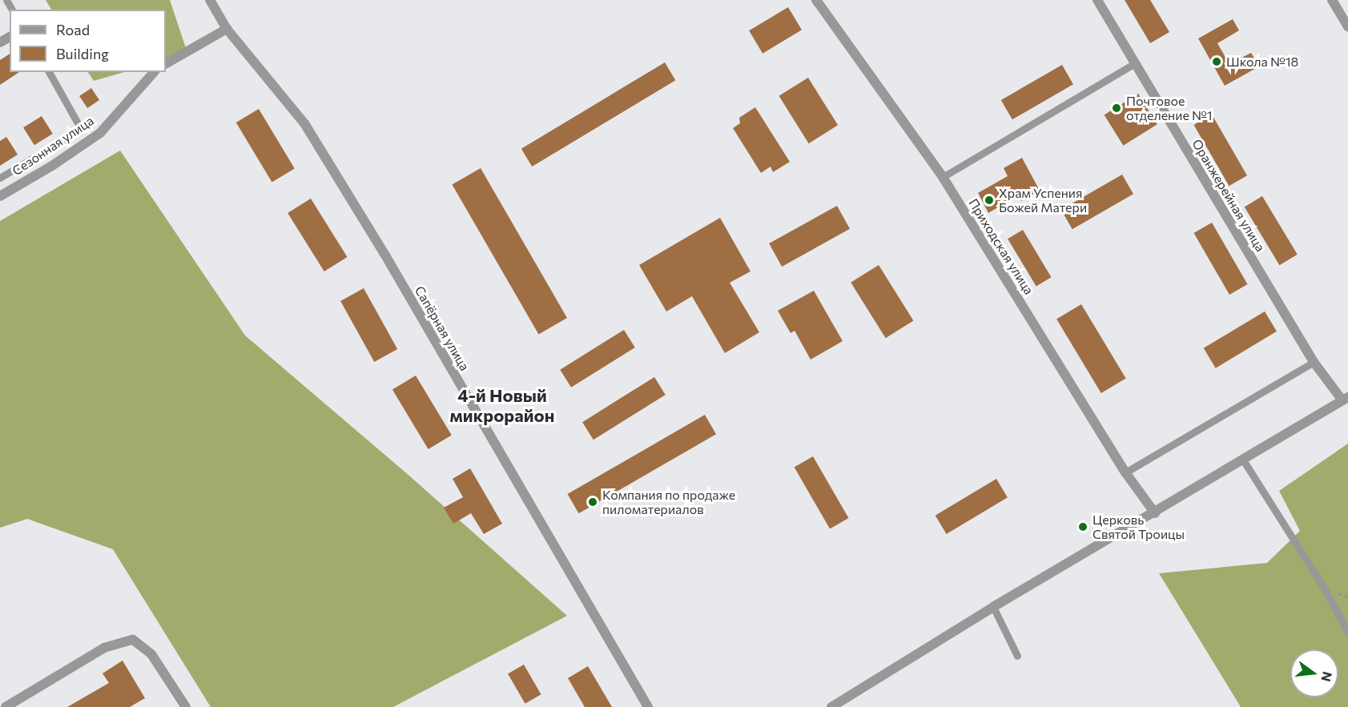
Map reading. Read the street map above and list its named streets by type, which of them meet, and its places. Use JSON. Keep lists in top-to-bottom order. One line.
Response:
{"streets":{"street":["Сезонная улица","Оранжерейная улица","Приходская улица","Сапёрная улица"]},"districts":["4-й Новый микрорайон"],"places":["Школа №18","Почтовое отделение №1","Храм Успения Божей Матери","Компания по продаже пиломатериалов","Церковь Святой Троицы"],"legend":["Road","Building"],"north":"right"}
